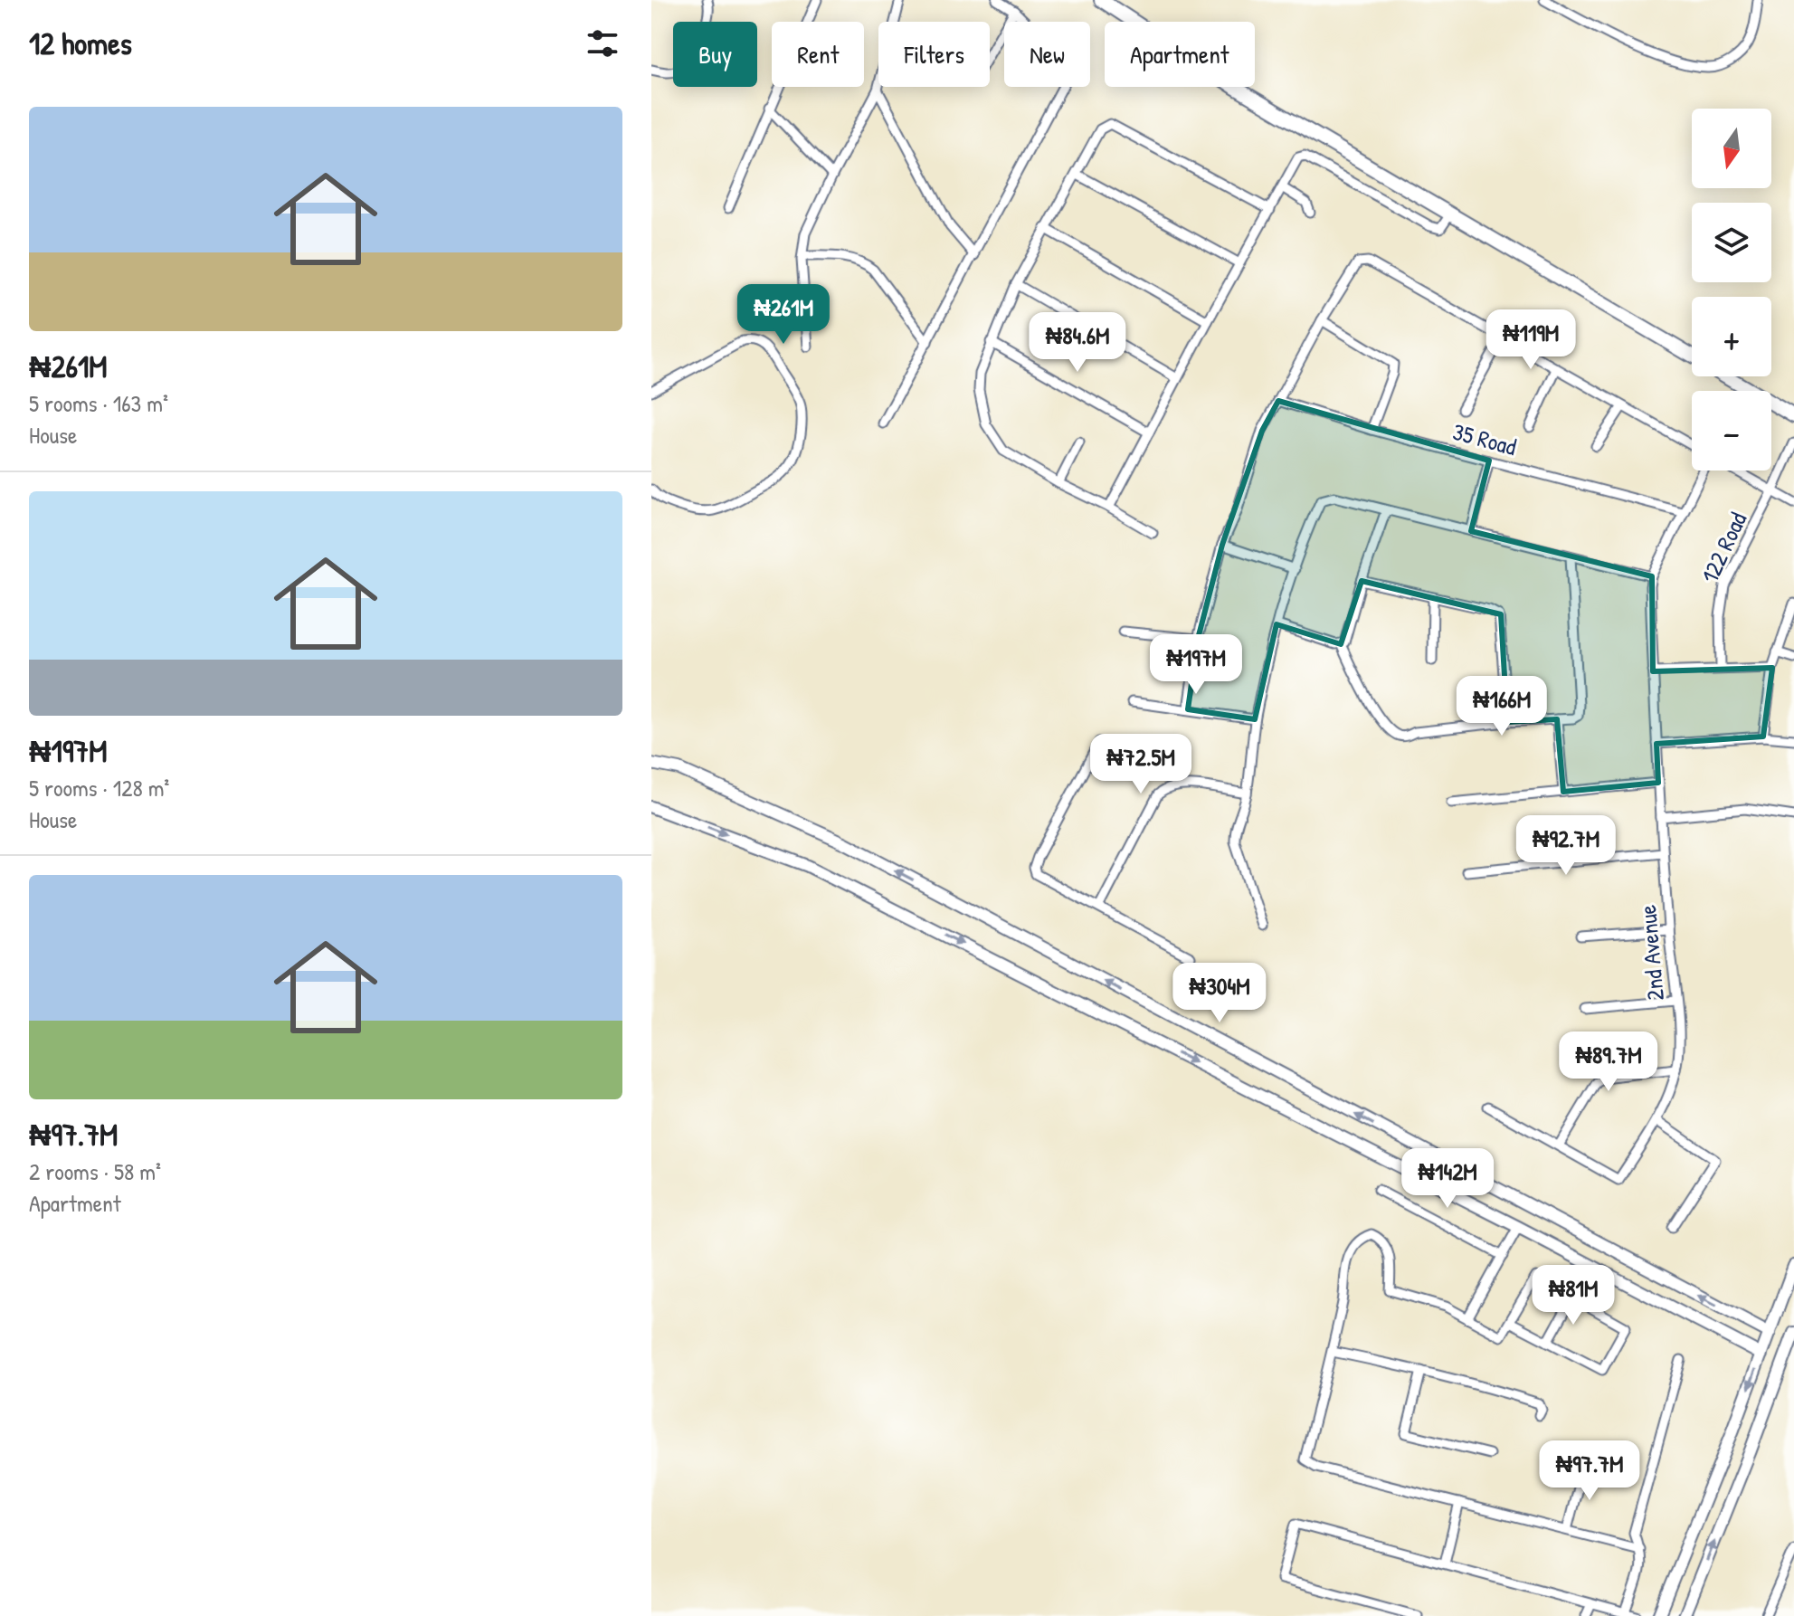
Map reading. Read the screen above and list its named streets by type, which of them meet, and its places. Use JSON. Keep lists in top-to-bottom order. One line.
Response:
{"streets":{"street":["35 Road","122 Road","2nd Avenue"]},"crossings":[["35 Road","2nd Avenue"]],"north":"bottom","page":{"heading":"12 homes","chip":["Buy","Rent","Filters","New","Apartment"],"list":[{"name":"₦261M","note":"5 rooms · 163 m² · House"},{"name":"₦197M","note":"5 rooms · 128 m² · House"},{"name":"₦97.7M","note":"2 rooms · 58 m² · Apartment"}],"map_buttons":["+","−"],"price":["₦261M","₦119M","₦84.6M","₦197M","₦166M","₦72.5M","₦92.7M","₦304M","₦89.7M","₦142M","₦81M","₦97.7M"]}}
